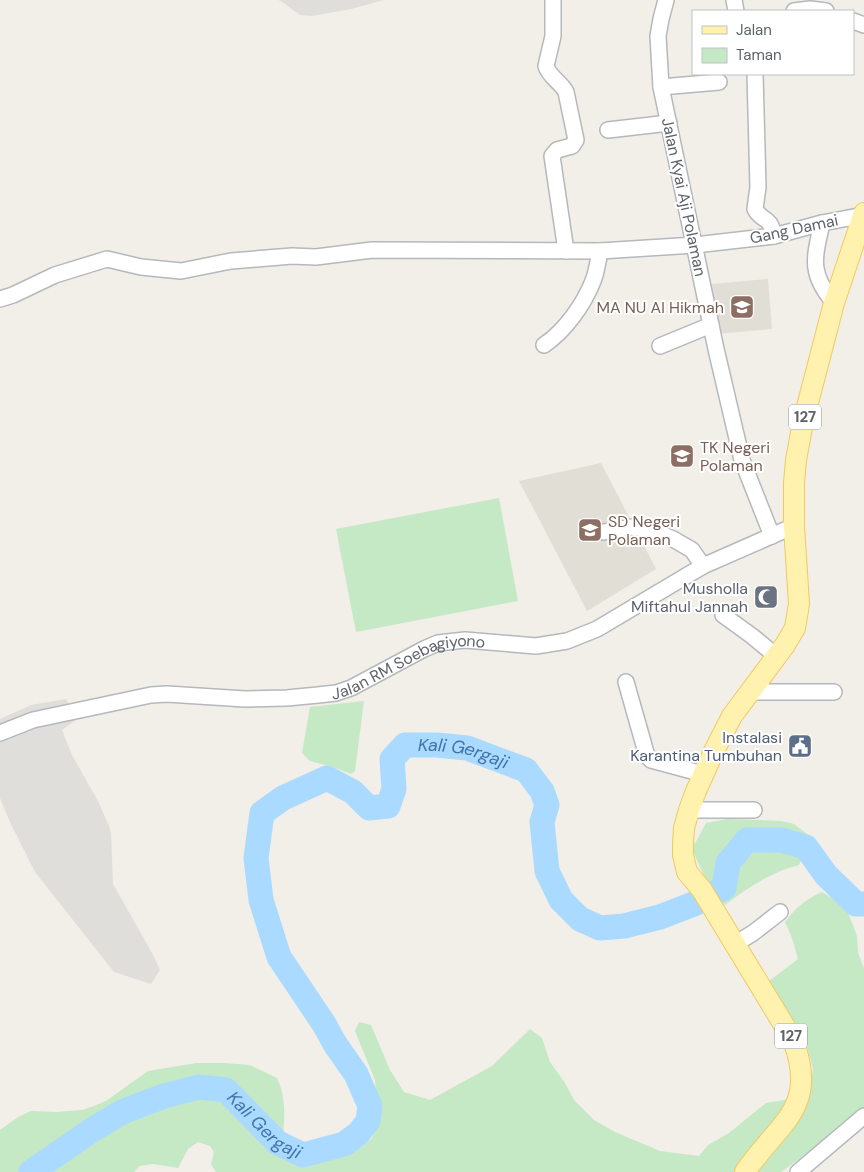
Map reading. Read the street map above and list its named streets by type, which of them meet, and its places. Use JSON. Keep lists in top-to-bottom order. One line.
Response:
{"streets":{"main road":["127"],"street":["Jalan Kyai Aji Polaman","Gang Damai","Jalan RM Soebagiyono"]},"crossings":[["Jalan Kyai Aji Polaman","Gang Damai"],["Jalan Kyai Aji Polaman","Jalan RM Soebagiyono"],["Gang Damai","127"],["127","Jalan RM Soebagiyono"]],"water":["Kali Gergaji"],"places":{"school or university":["MA NU Al Hikmah","TK Negeri Polaman","SD Negeri Polaman"],"mosque":["Musholla Miftahul Jannah"],"public building":["Instalasi Karantina Tumbuhan"]},"legend":["Jalan","Taman"]}
